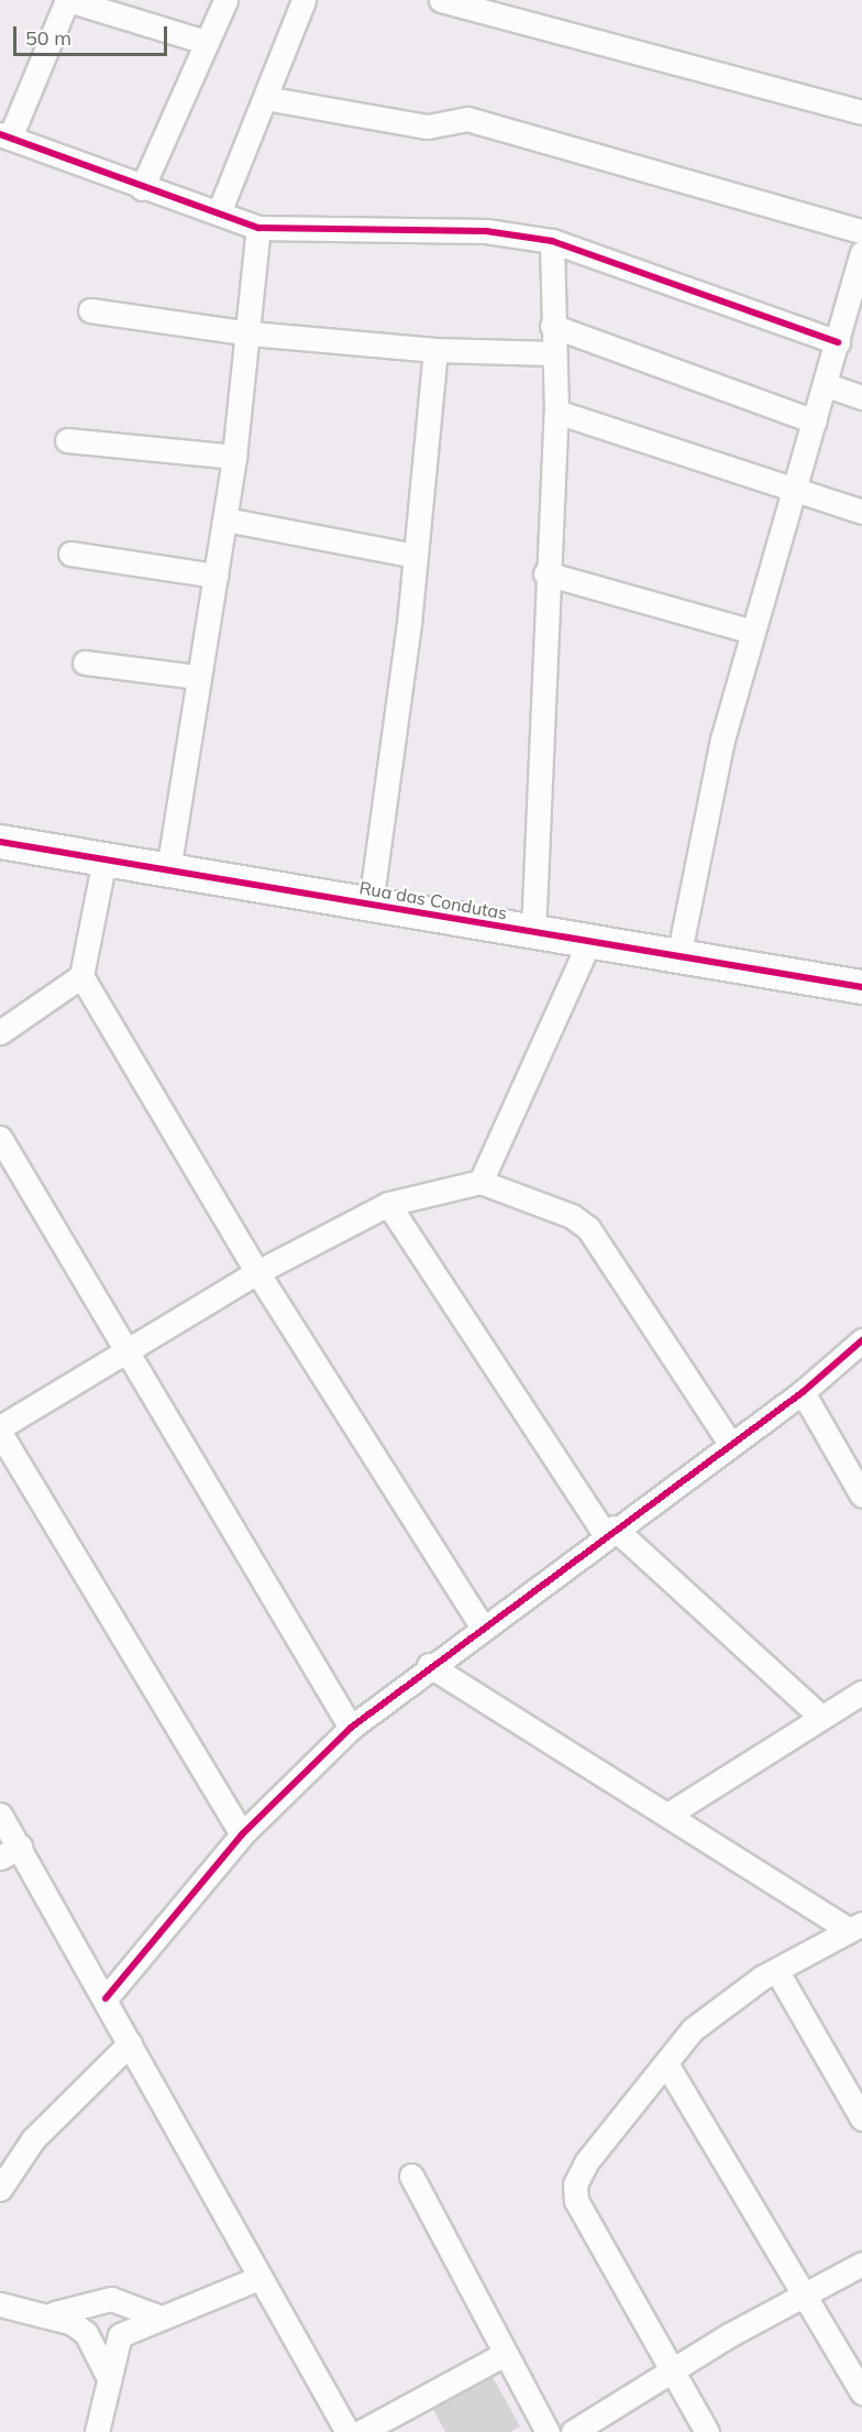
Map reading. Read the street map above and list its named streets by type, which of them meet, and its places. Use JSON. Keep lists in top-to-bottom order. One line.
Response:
{"streets":{"street":["Rua das Condutas"]},"scale_bar":"50 m"}
